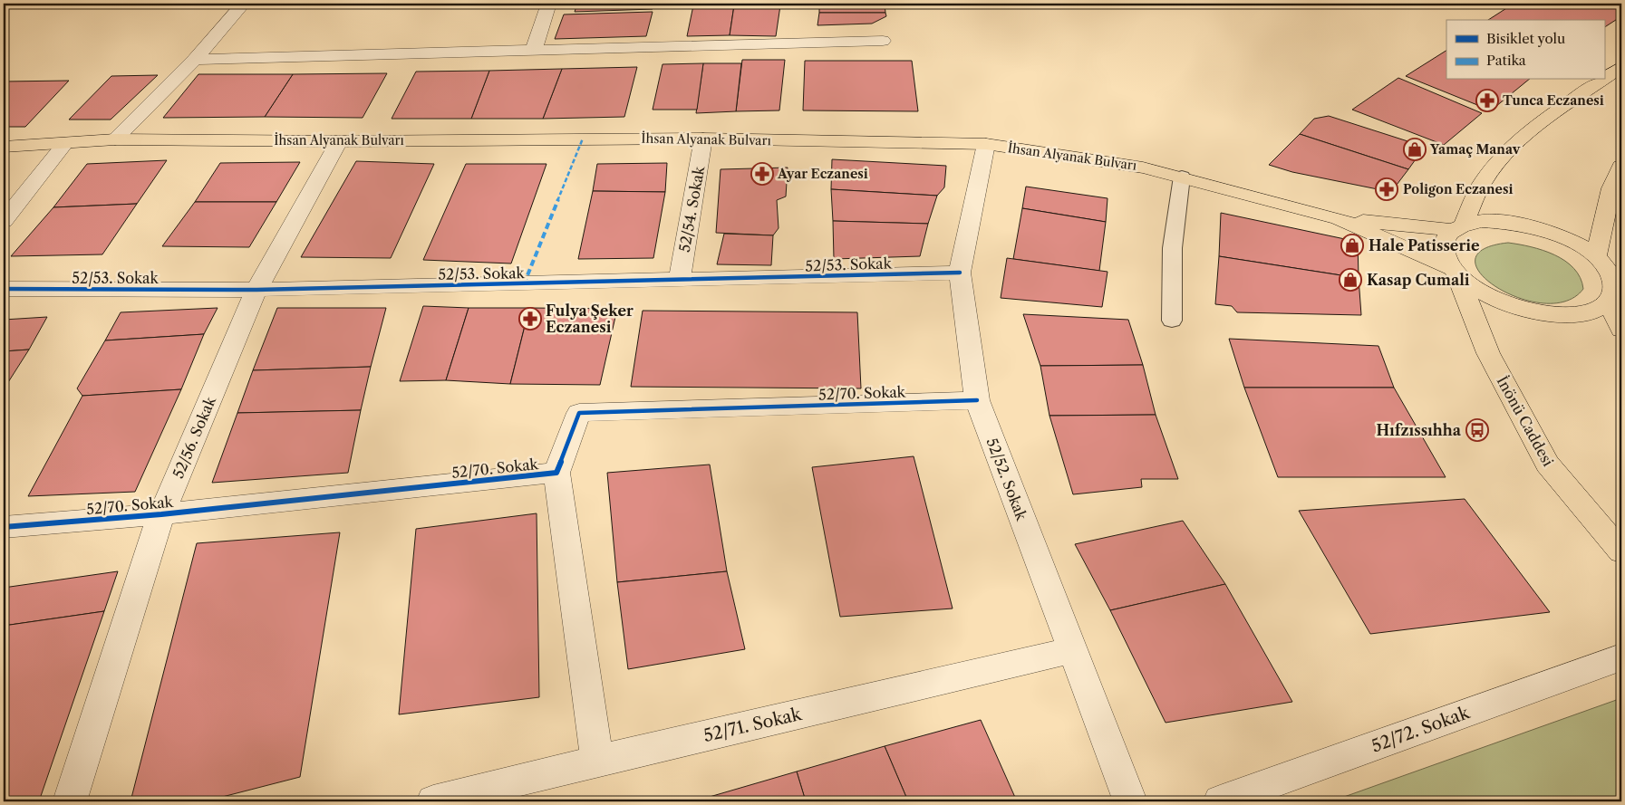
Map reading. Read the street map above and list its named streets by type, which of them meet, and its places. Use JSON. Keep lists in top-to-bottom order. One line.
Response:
{"streets":{"main road":["İhsan Alyanak Bulvarı","İnönü Caddesi"],"street":["52/54. Sokak","52/53. Sokak","52/70. Sokak","52/56. Sokak","52/52. Sokak","52/71. Sokak","52/72. Sokak"]},"crossings":[["İhsan Alyanak Bulvarı","52/54. Sokak"],["İhsan Alyanak Bulvarı","52/56. Sokak"],["İhsan Alyanak Bulvarı","52/52. Sokak"],["52/54. Sokak","52/53. Sokak"],["52/53. Sokak","52/56. Sokak"],["52/53. Sokak","52/52. Sokak"],["52/70. Sokak","52/56. Sokak"],["52/70. Sokak","52/52. Sokak"],["52/52. Sokak","52/71. Sokak"]],"places":{"pharmacy":["Tunca Eczanesi","Ayar Eczanesi","Poligon Eczanesi","Fulya Şeker Eczanesi"],"shop":["Yamaç Manav","Hale Patisserie","Kasap Cumali"],"bus stop":["Hıfzıssıhha"]},"legend":["Bisiklet yolu","Patika"]}
